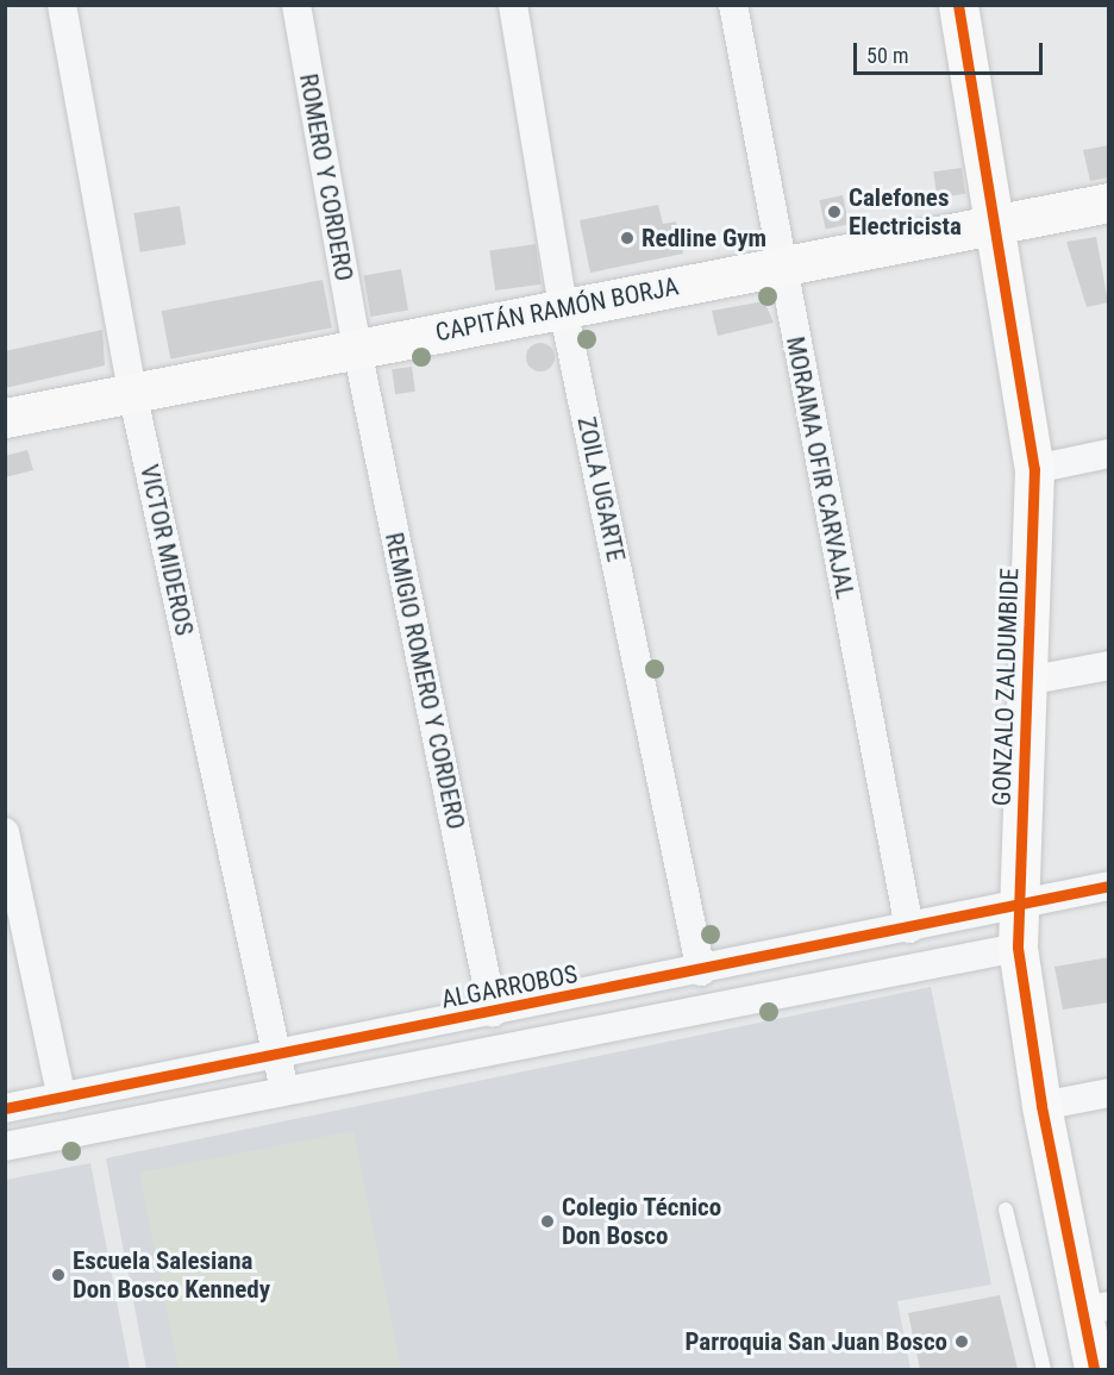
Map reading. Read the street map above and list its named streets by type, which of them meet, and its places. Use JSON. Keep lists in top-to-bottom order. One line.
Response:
{"streets":{"street":["ROMERO Y CORDERO","CAPITÁN RAMÓN BORJA","MORAIMA OFIR CARVAJAL","ZOILA UGARTE","VICTOR MIDEROS","REMIGIO ROMERO Y CORDERO","GONZALO ZALDUMBIDE","ALGARROBOS"]},"crossings":[["ROMERO Y CORDERO","CAPITÁN RAMÓN BORJA"],["ROMERO Y CORDERO","REMIGIO ROMERO Y CORDERO"],["CAPITÁN RAMÓN BORJA","MORAIMA OFIR CARVAJAL"],["CAPITÁN RAMÓN BORJA","ZOILA UGARTE"],["CAPITÁN RAMÓN BORJA","VICTOR MIDEROS"],["CAPITÁN RAMÓN BORJA","REMIGIO ROMERO Y CORDERO"],["CAPITÁN RAMÓN BORJA","GONZALO ZALDUMBIDE"],["MORAIMA OFIR CARVAJAL","ALGARROBOS"],["ZOILA UGARTE","ALGARROBOS"],["VICTOR MIDEROS","ALGARROBOS"],["REMIGIO ROMERO Y CORDERO","ALGARROBOS"],["GONZALO ZALDUMBIDE","ALGARROBOS"]],"places":["Calefones Electricista","Redline Gym","Colegio Técnico Don Bosco","Escuela Salesiana Don Bosco Kennedy","Parroquia San Juan Bosco"],"scale_bar":"50 m"}
